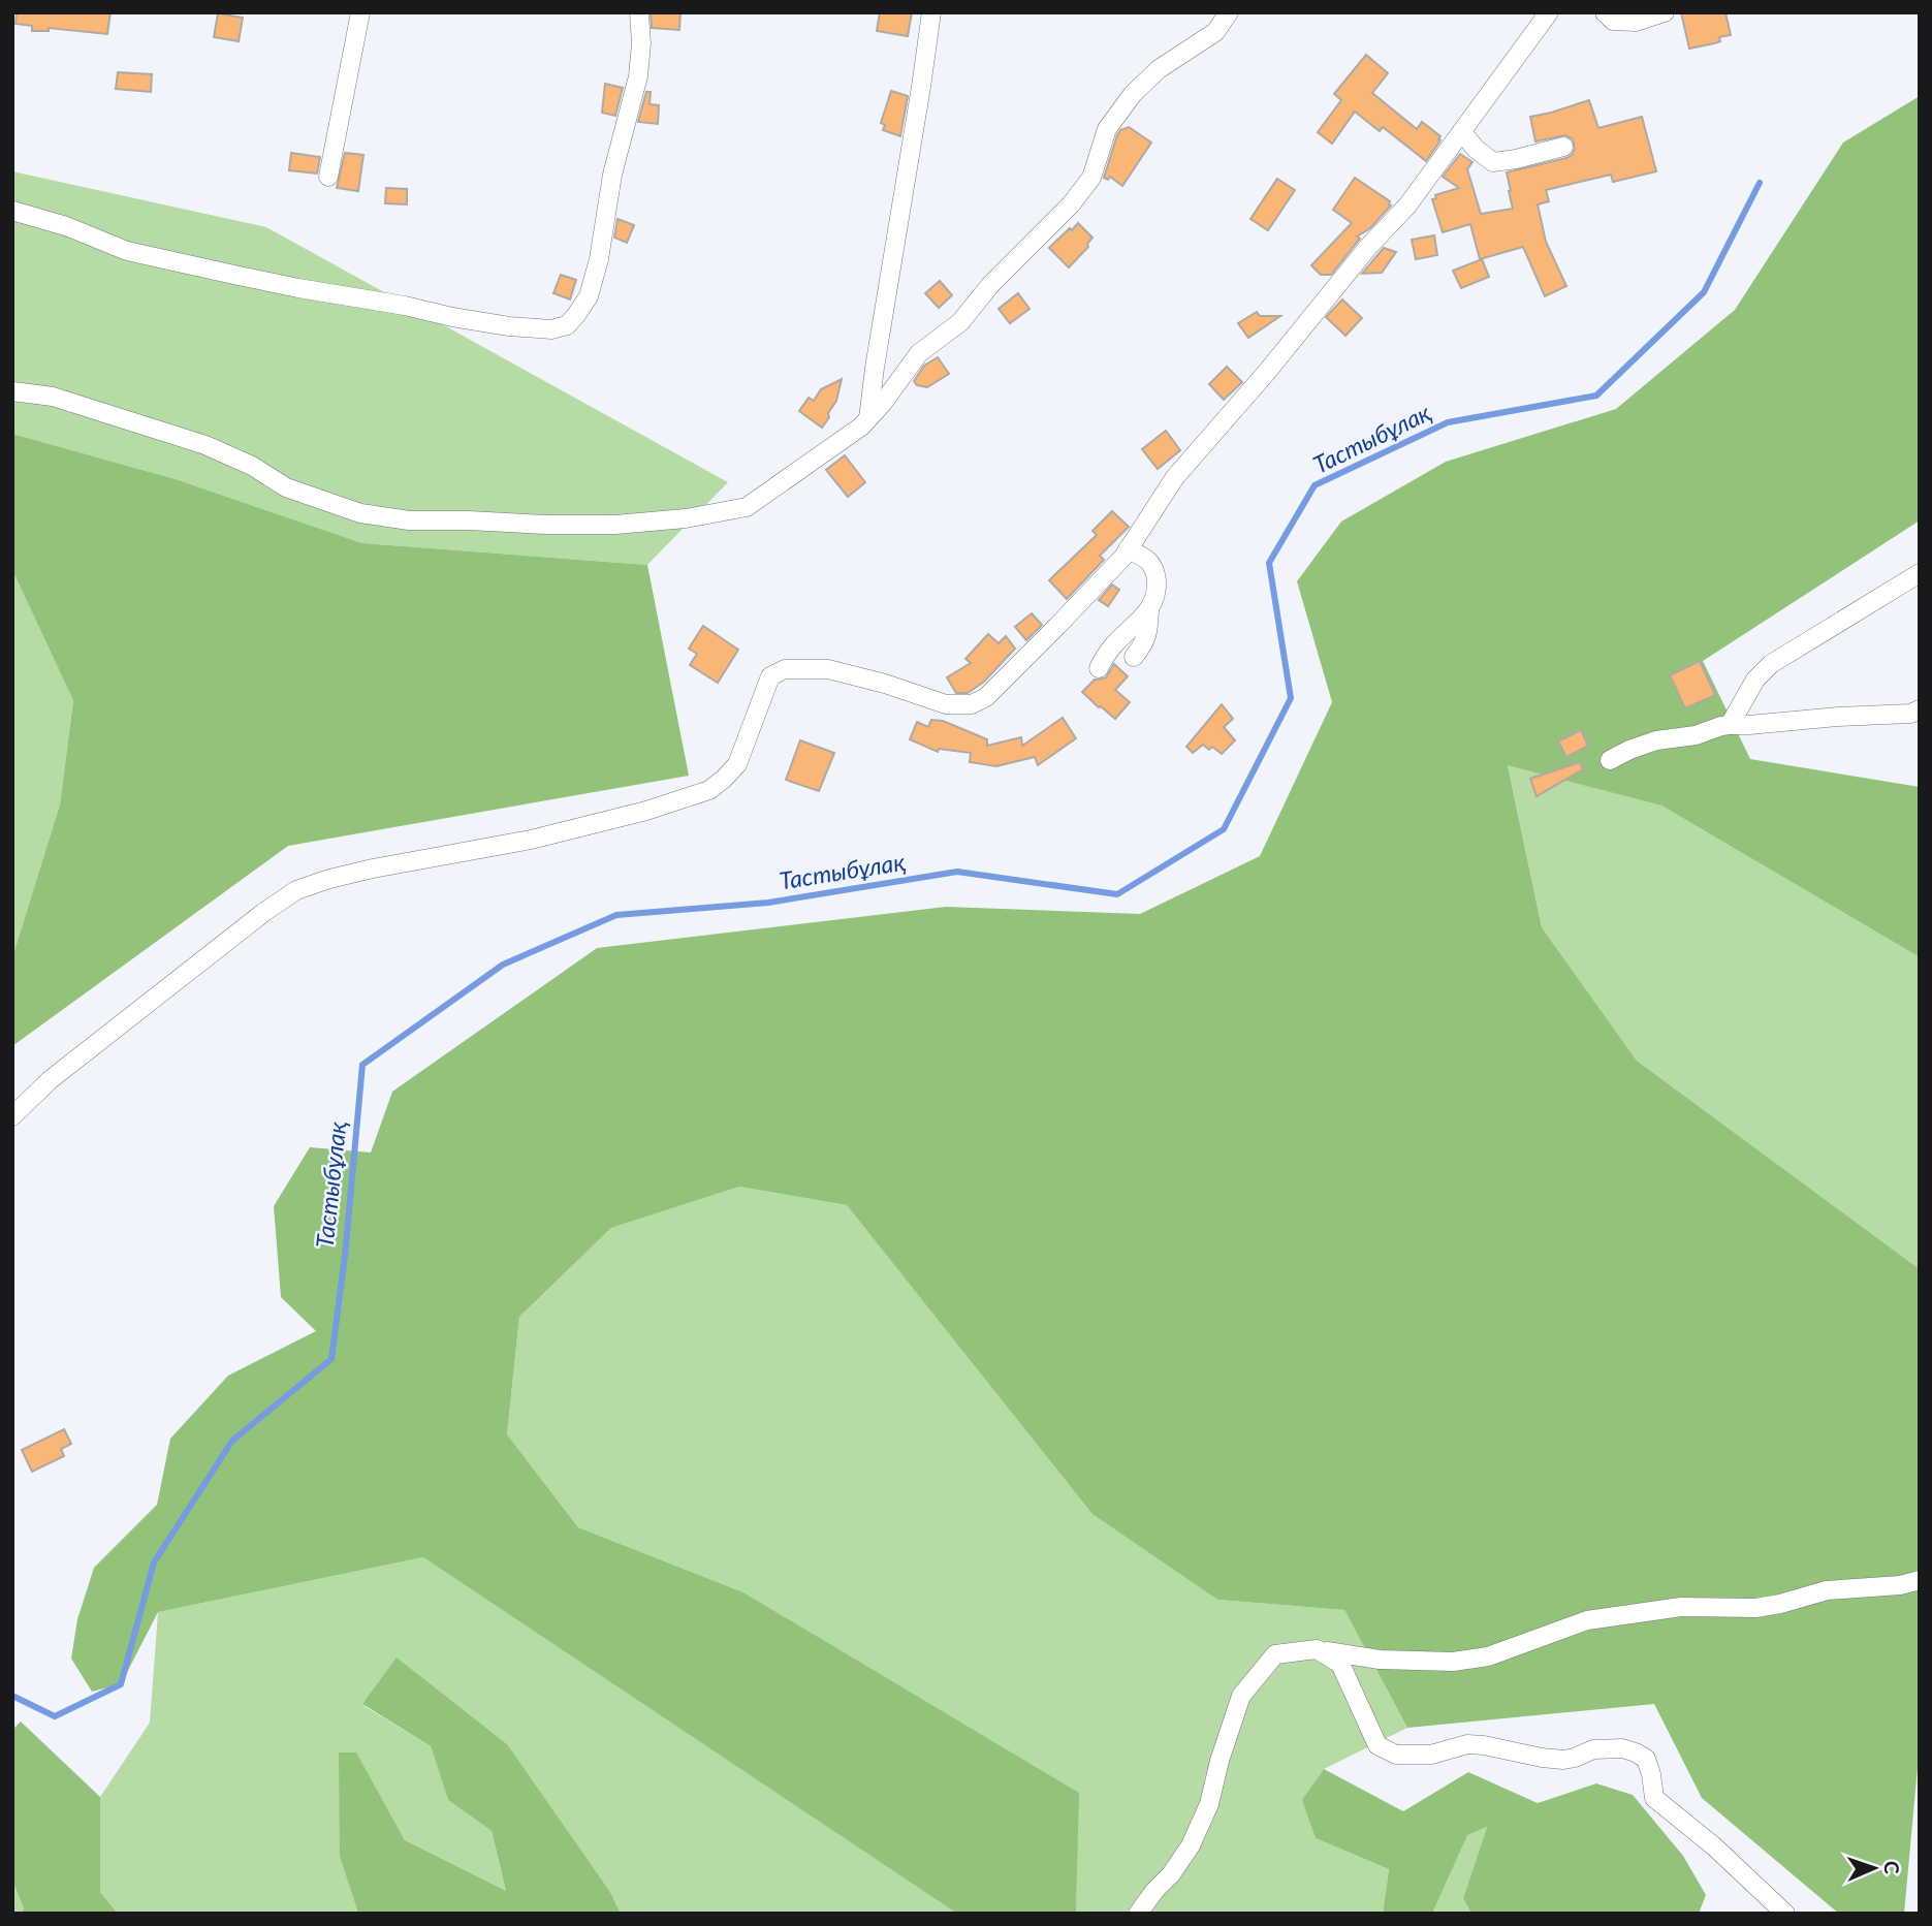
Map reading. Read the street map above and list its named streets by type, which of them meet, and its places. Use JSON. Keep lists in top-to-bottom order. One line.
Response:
{"water":["Тастыбұлақ"],"north":"right"}
